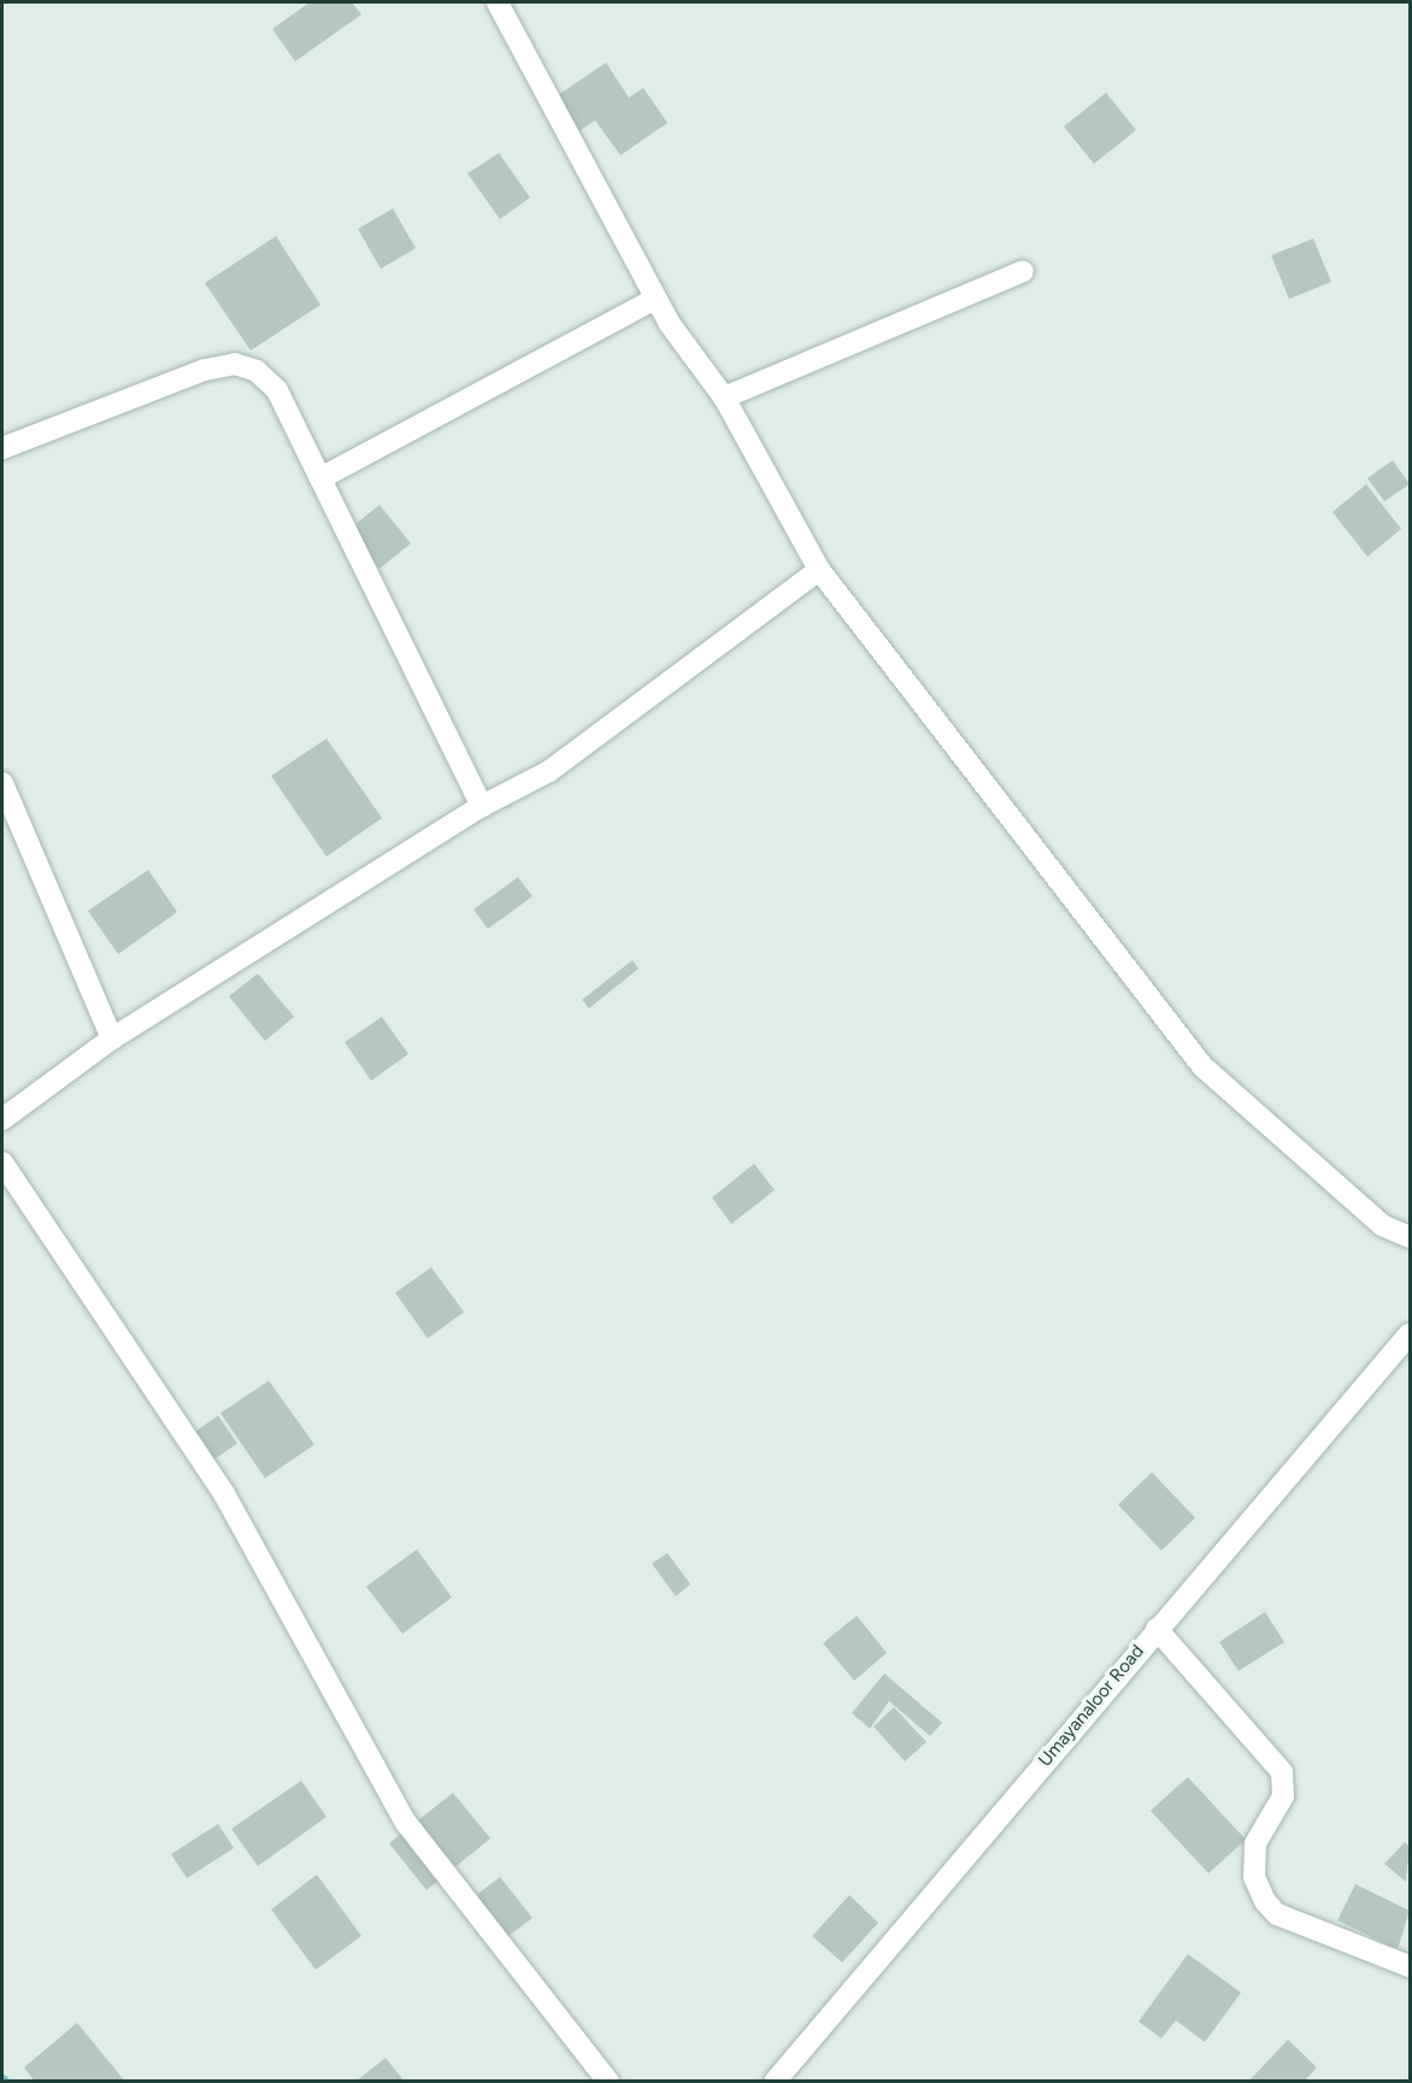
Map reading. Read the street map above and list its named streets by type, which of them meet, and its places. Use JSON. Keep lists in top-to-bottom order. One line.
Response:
{"streets":{"street":["Umayanaloor Road"]}}
